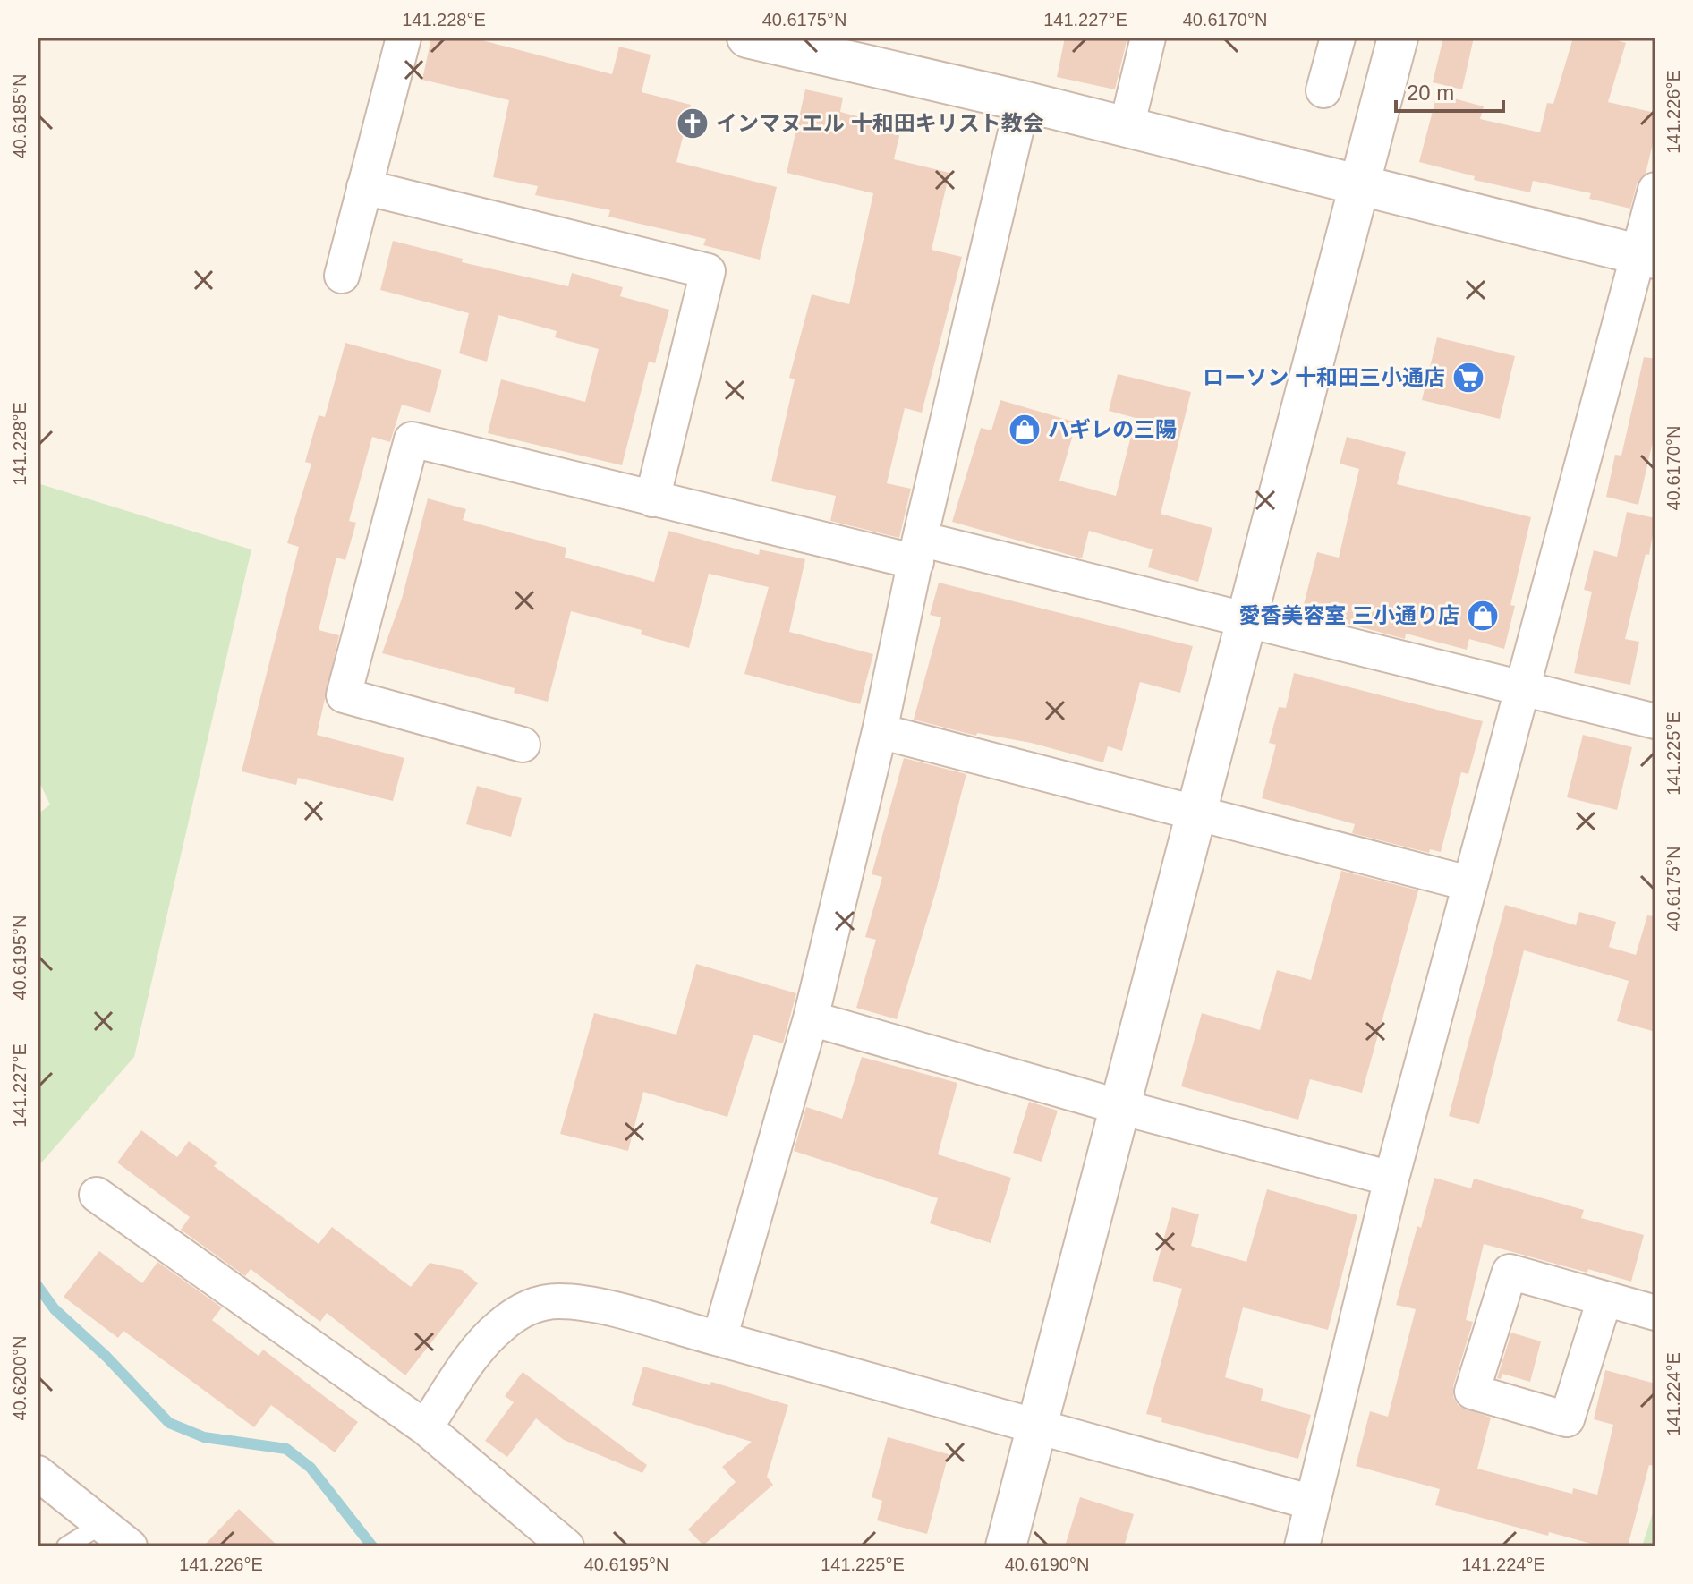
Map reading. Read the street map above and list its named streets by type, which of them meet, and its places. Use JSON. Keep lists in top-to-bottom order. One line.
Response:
{"places":{"church":["インマヌエル 十和田キリスト教会"],"supermarket":["ローソン 十和田三小通店"],"shop":["ハギレの三陽","愛香美容室 三小通り店"]},"scale_bar":"20 m","coordinates":["141.228°E","40.6175°N","141.227°E","40.6170°N","141.226°E","40.6185°N","141.225°E","40.6195°N","40.6200°N","141.224°E","40.6190°N"]}
